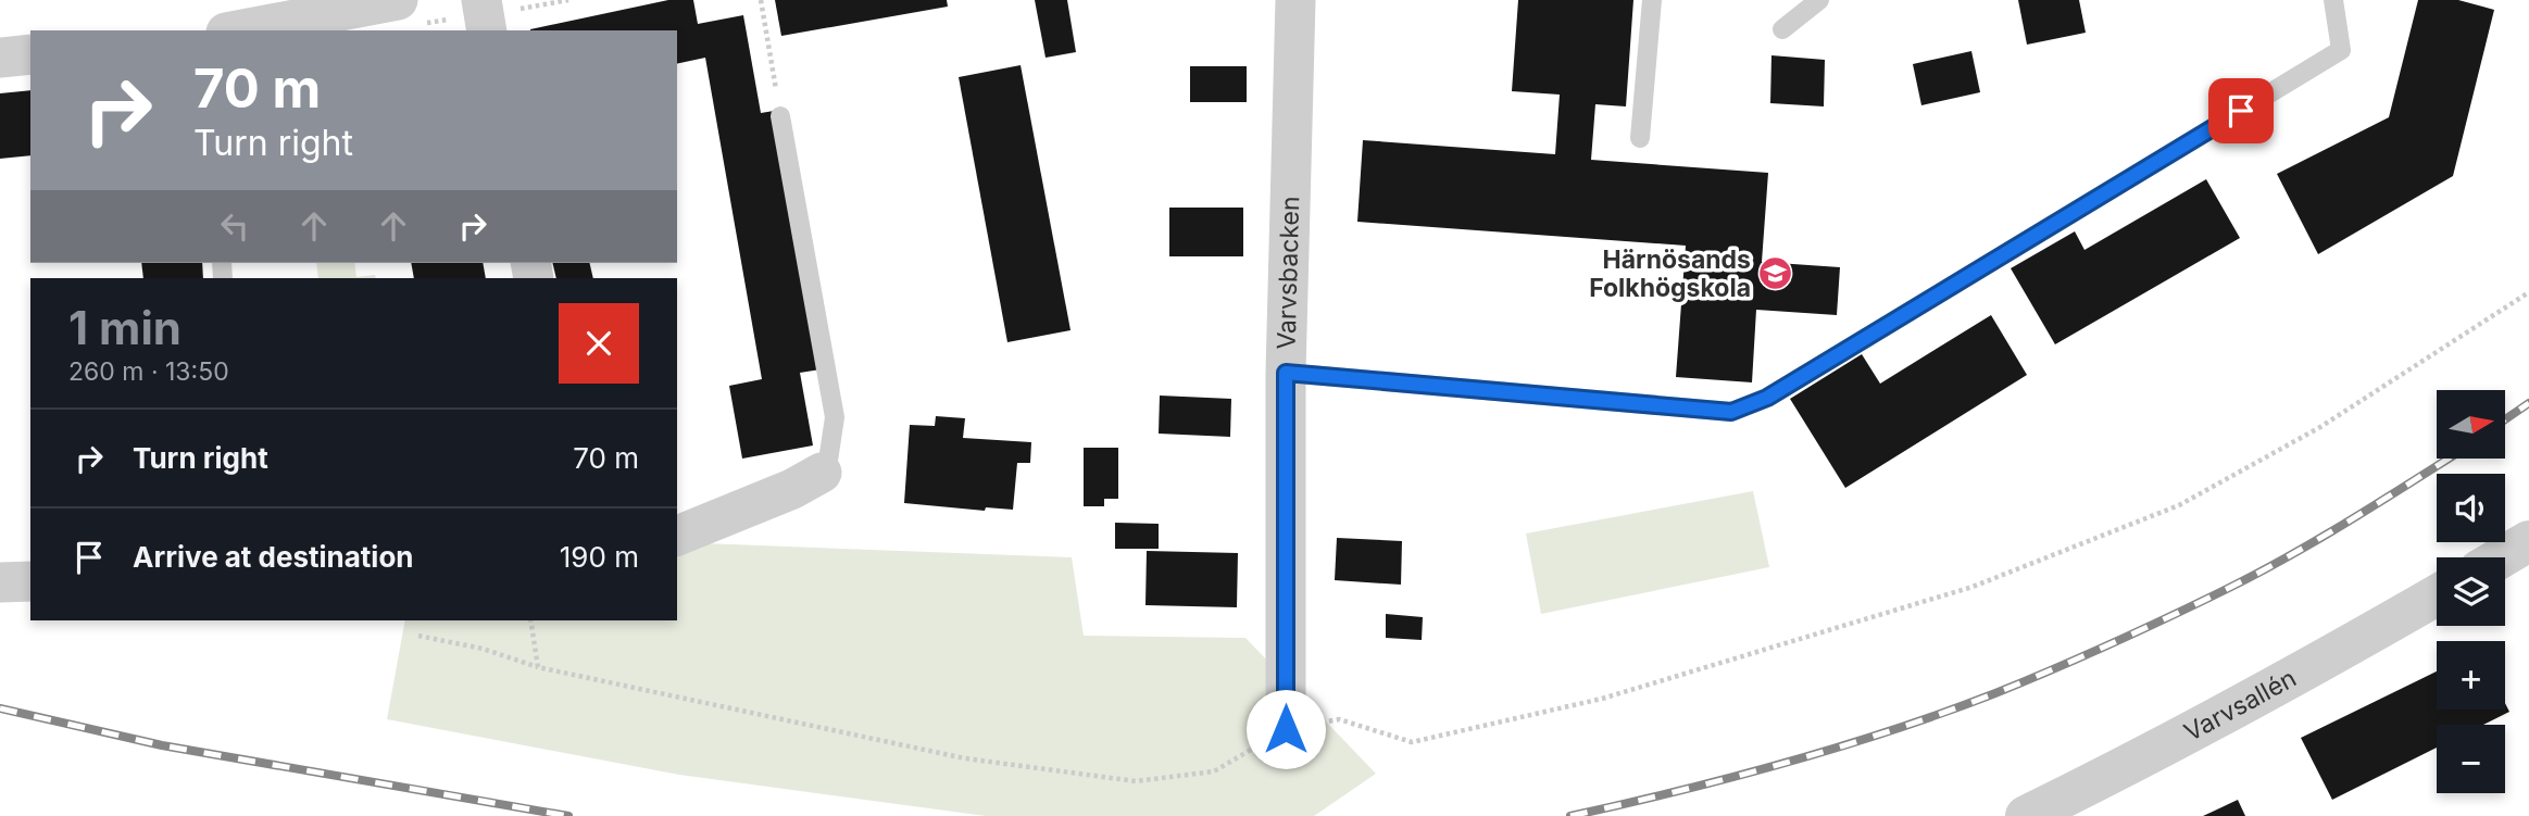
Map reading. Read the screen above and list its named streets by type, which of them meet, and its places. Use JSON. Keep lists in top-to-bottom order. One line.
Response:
{"streets":{"street":["Varvsbacken","Varvsallén"]},"places":{"school or university":["Härnösands Folkhögskola"]},"north":"right","page":{"turn":["70 m","Turn right"],"heading":["1 min","260 m · 13:50"],"map_buttons":["+","−"],"list":[{"name":"Turn right","value":"70 m"},{"name":"Arrive at destination","value":"190 m"}]}}
